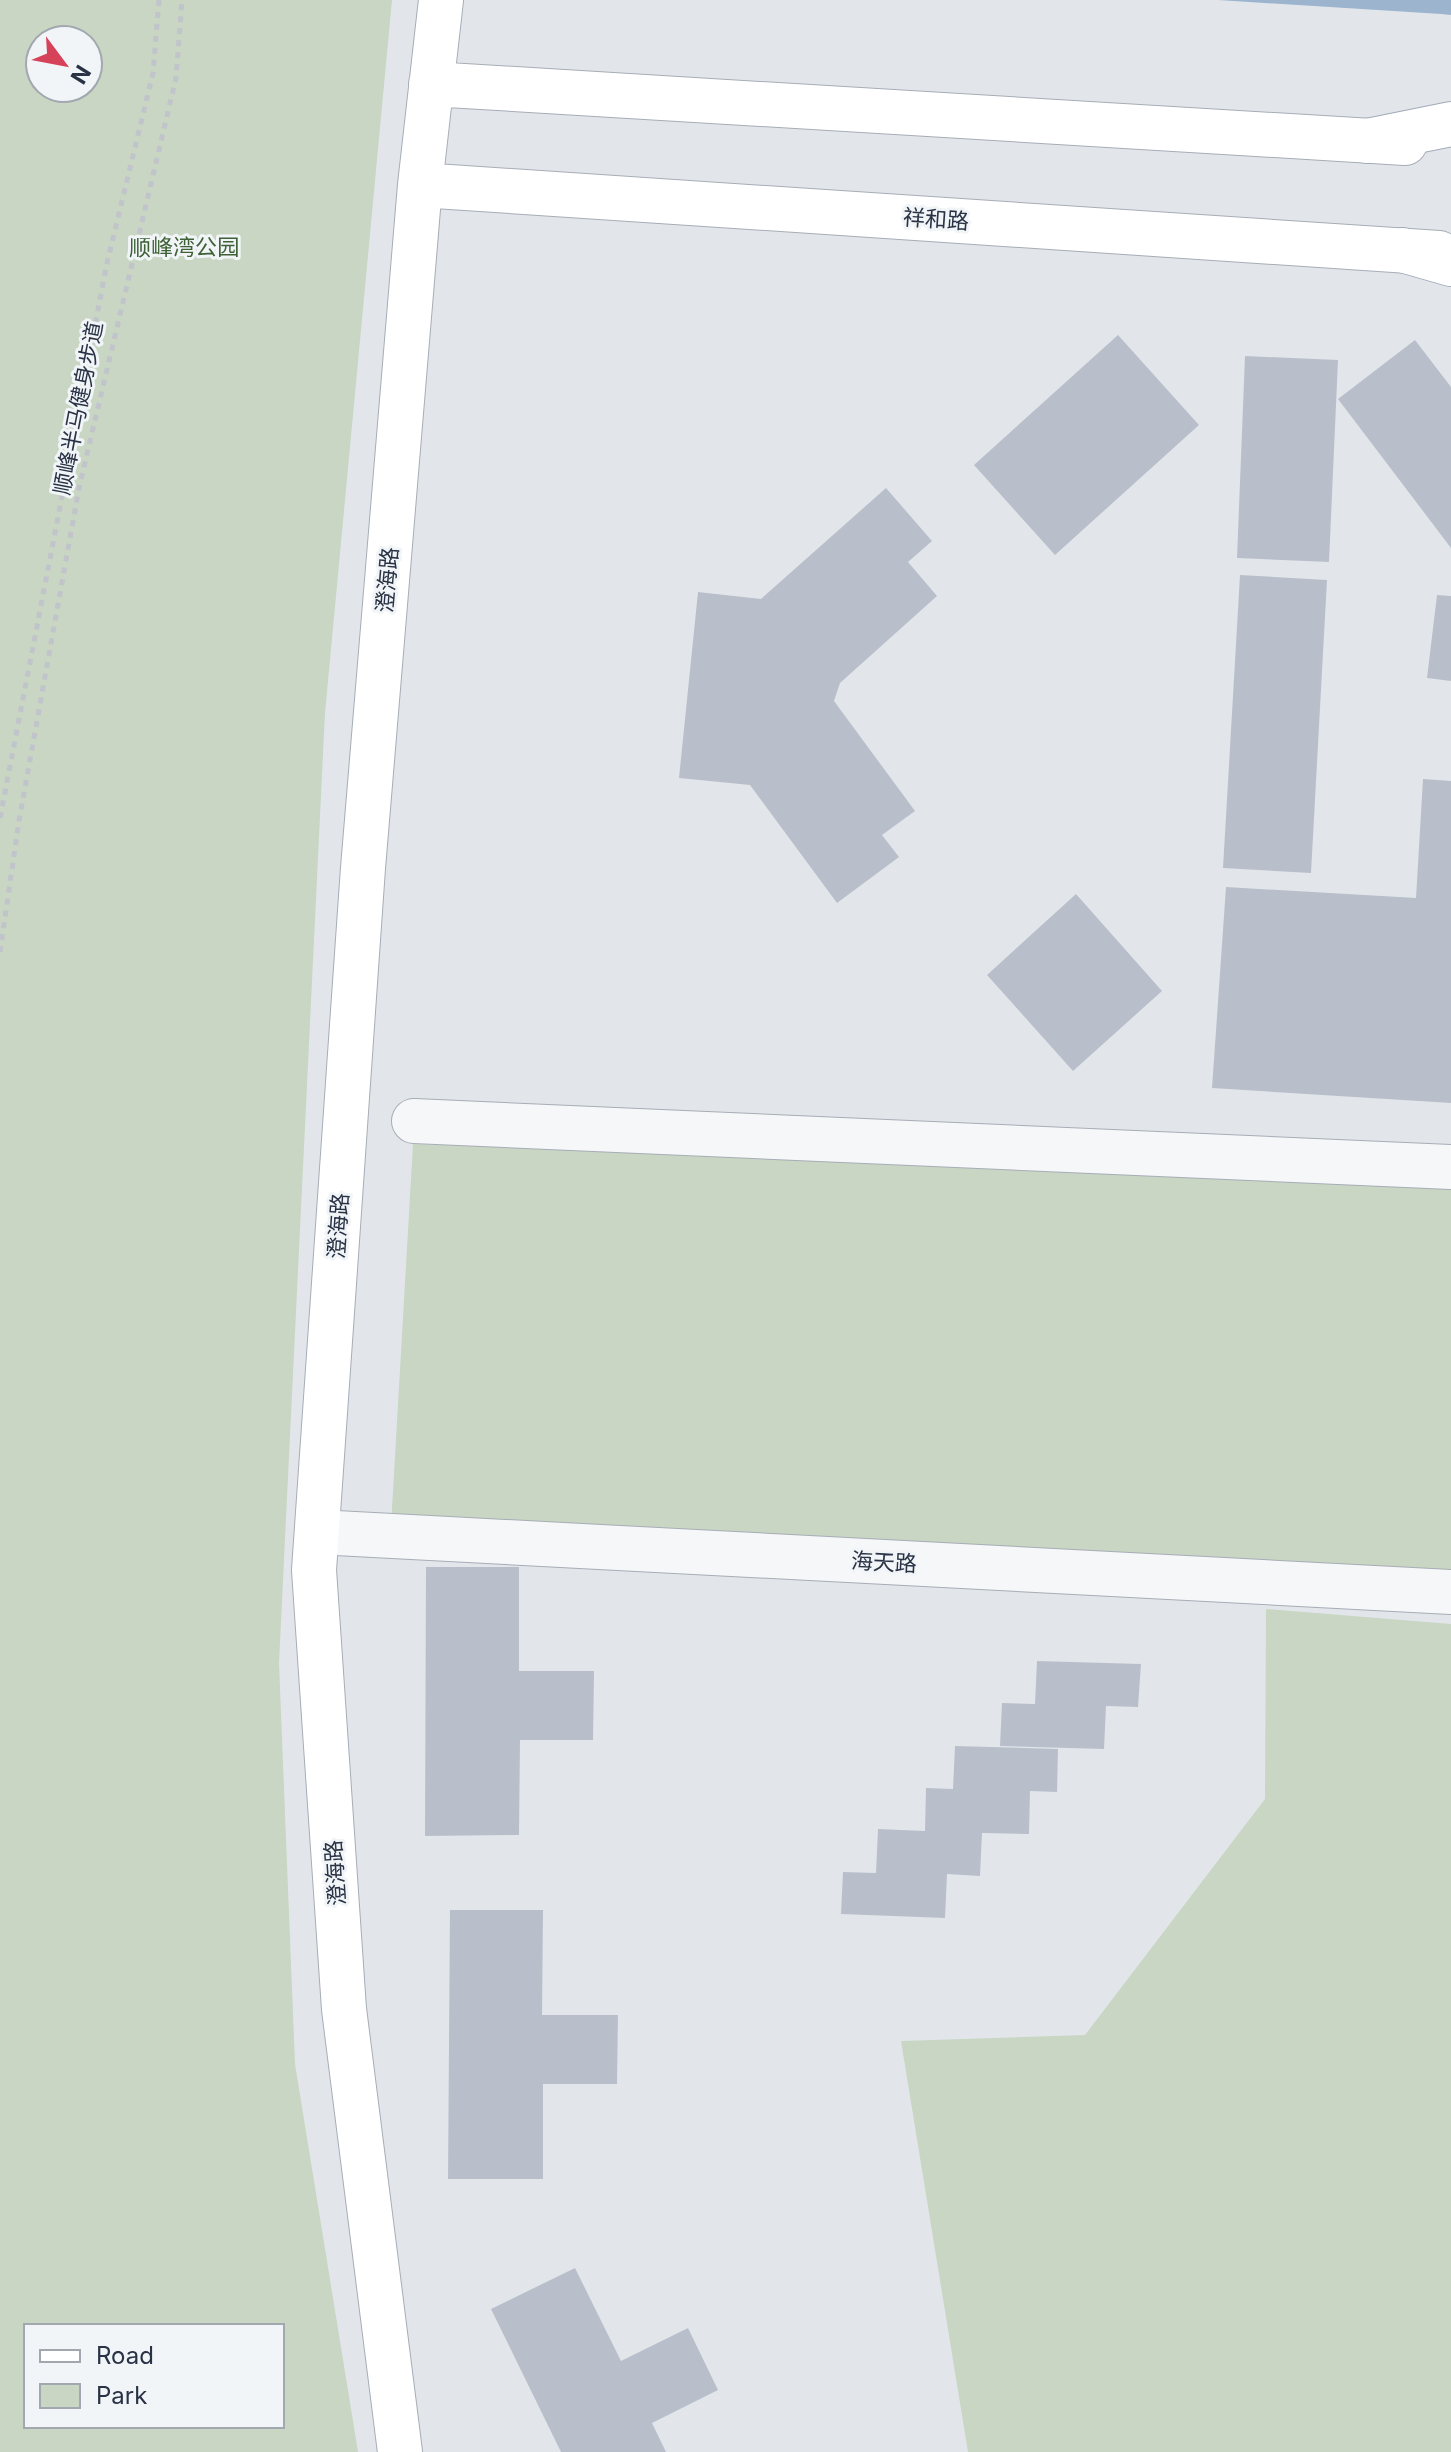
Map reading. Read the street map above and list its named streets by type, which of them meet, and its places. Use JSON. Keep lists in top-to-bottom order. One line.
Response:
{"streets":{"street":["祥和路","澄海路","海天路"],"path":["顺峰半马健身步道"]},"crossings":[["祥和路","澄海路"],["澄海路","海天路"]],"parks":["顺峰湾公园"],"legend":["Road","Park"],"north":"bottom right"}
